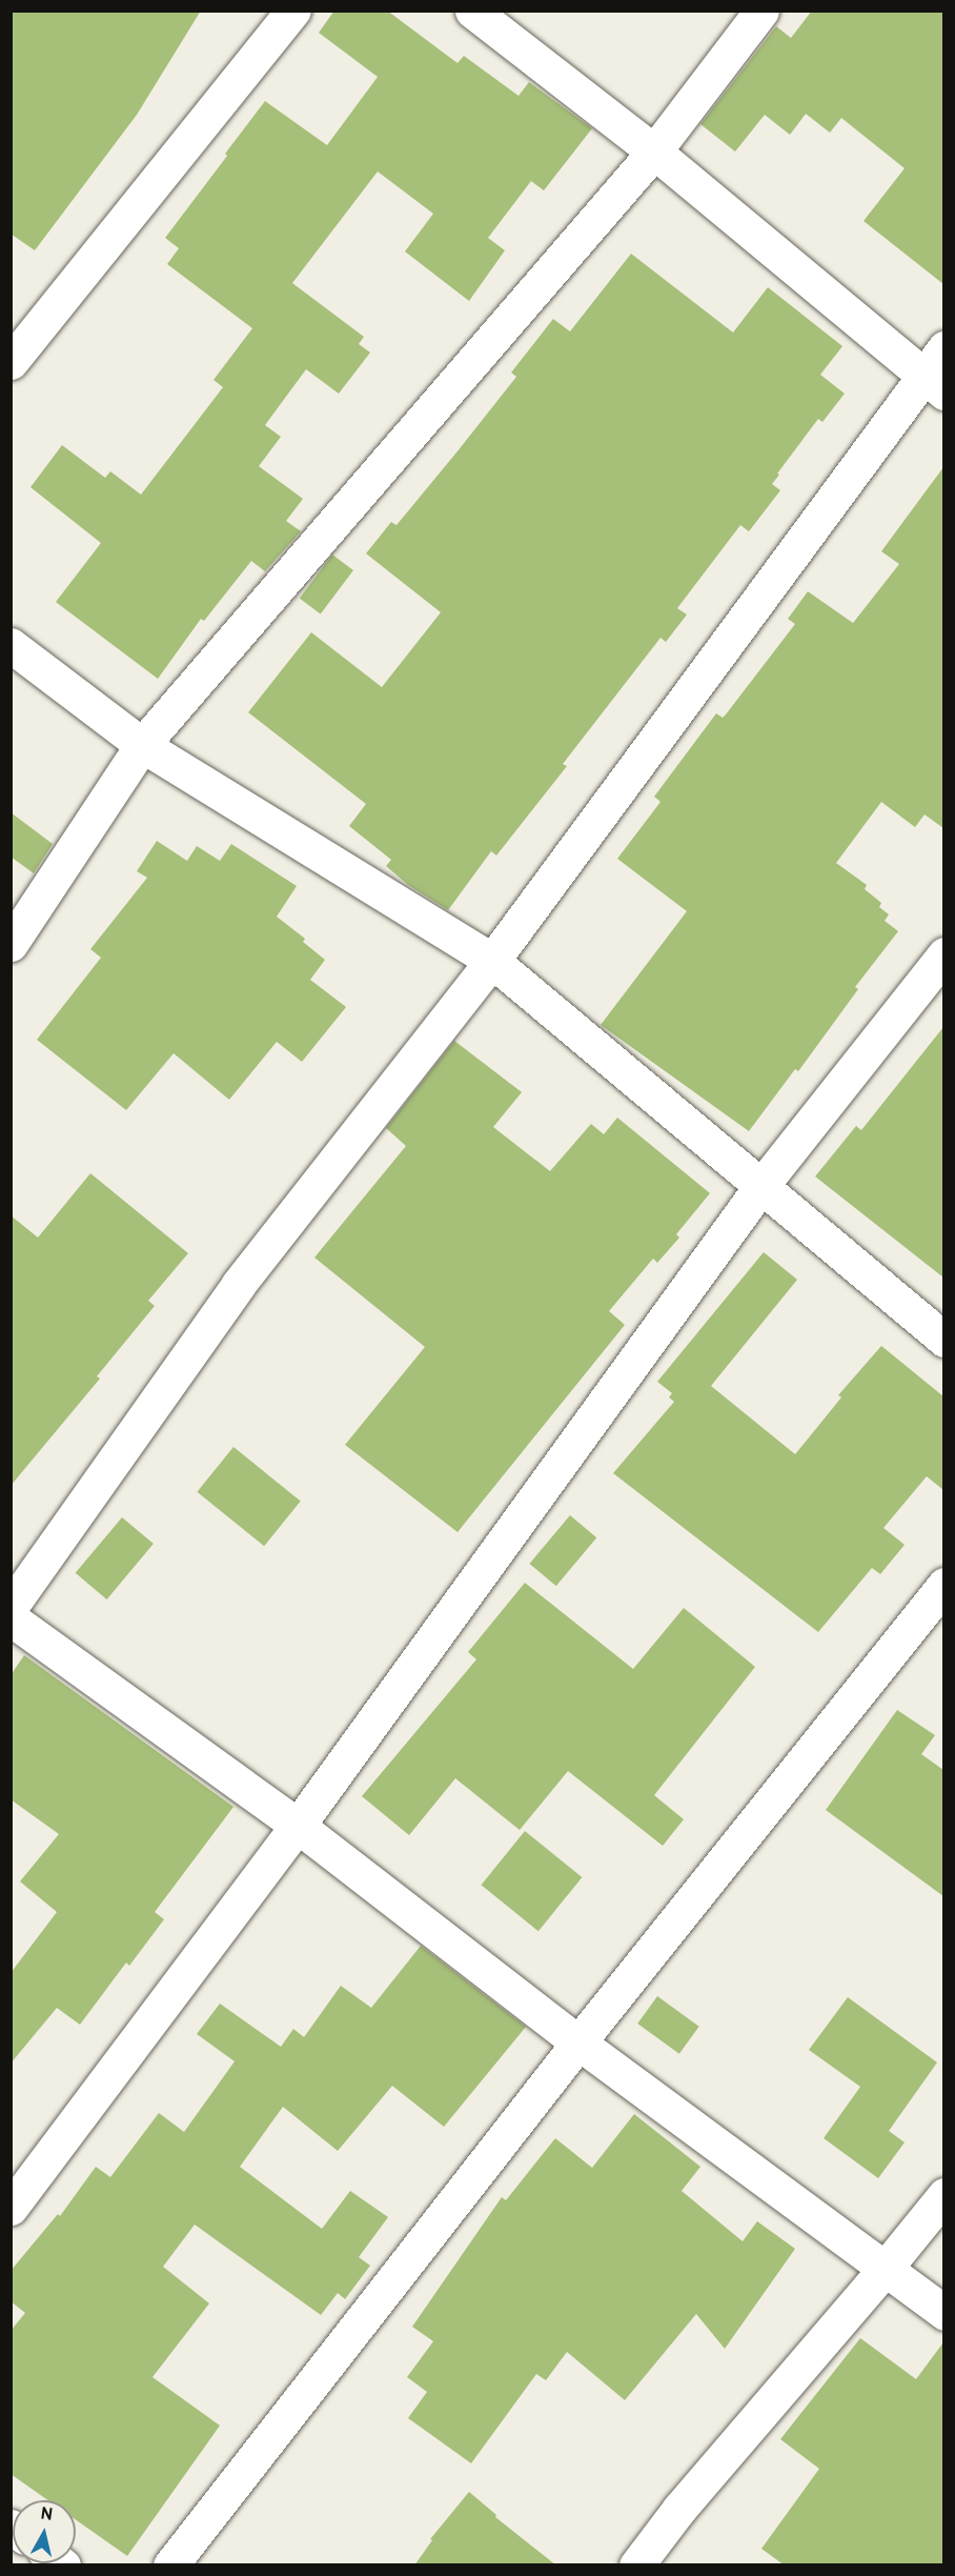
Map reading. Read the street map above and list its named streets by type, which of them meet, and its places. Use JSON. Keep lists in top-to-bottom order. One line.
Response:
{"north":"top"}
